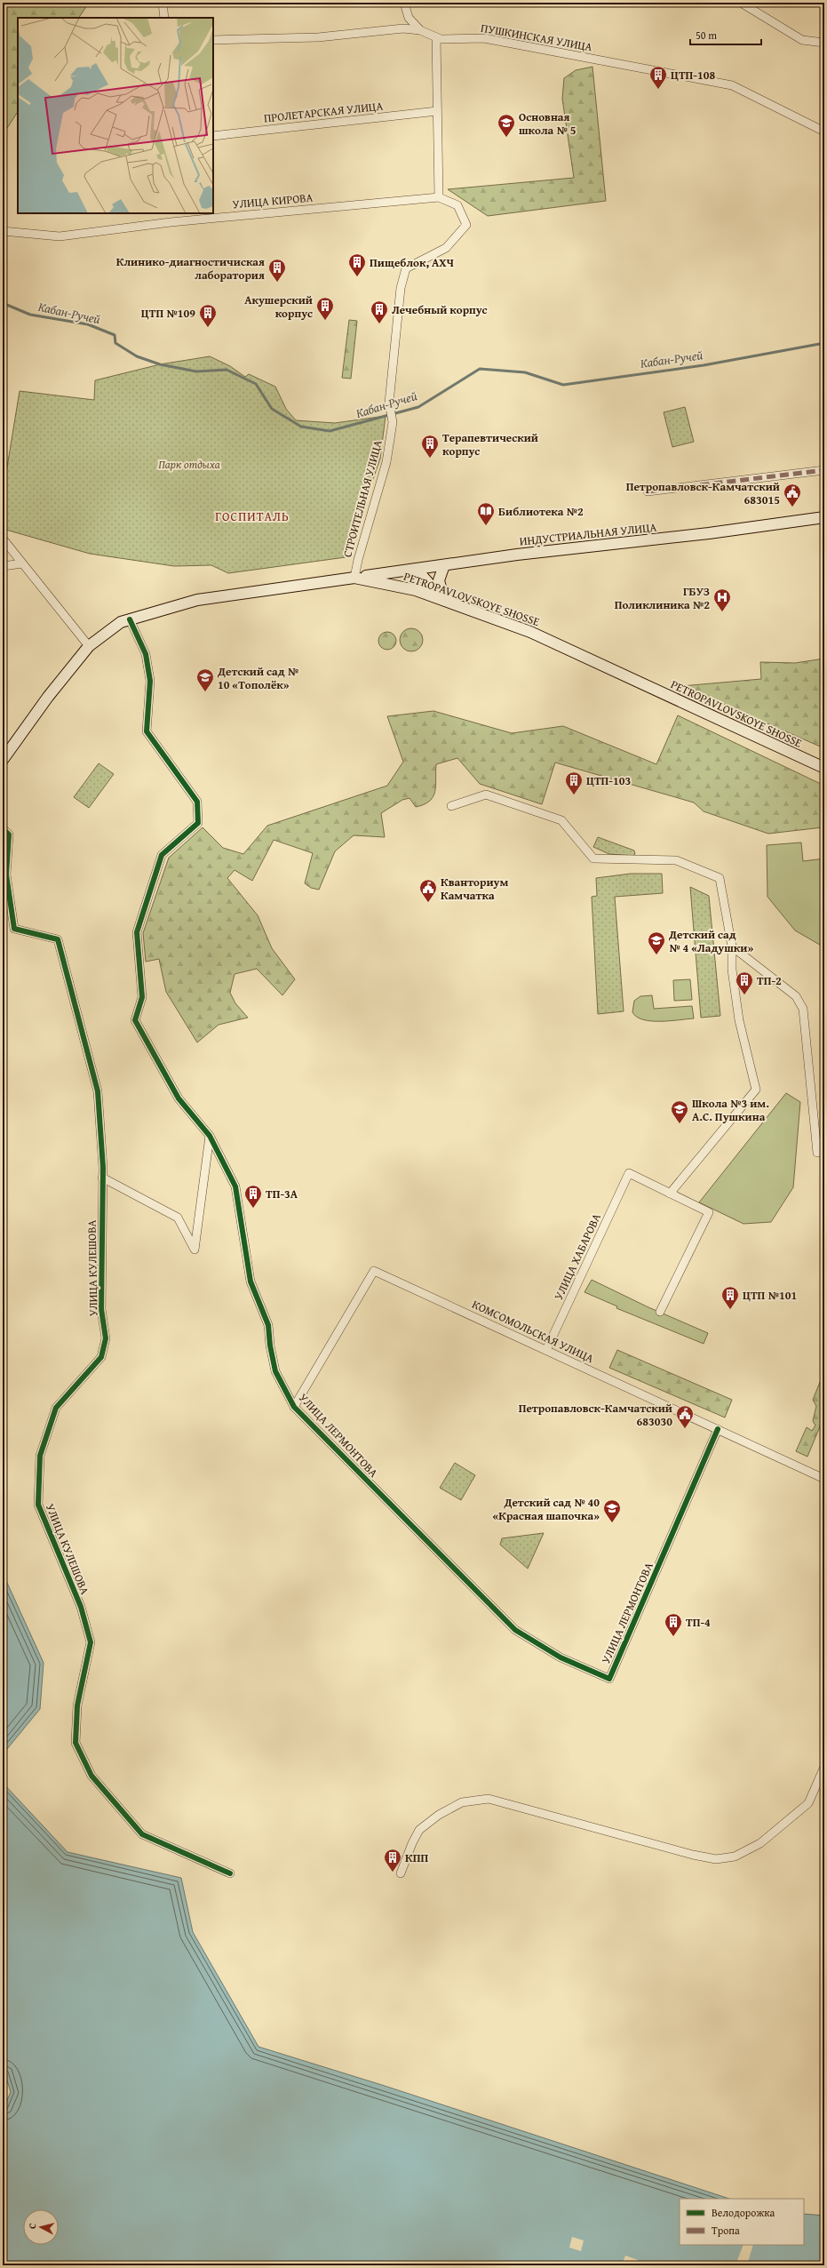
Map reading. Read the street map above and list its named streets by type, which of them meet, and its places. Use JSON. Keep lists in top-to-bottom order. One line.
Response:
{"streets":{"street":["ПУШКИНСКАЯ УЛИЦА","ПРОЛЕТАРСКАЯ УЛИЦА","УЛИЦА КИРОВА","СТРОИТЕЛЬНАЯ УЛИЦА","ИНДУСТРИАЛЬНАЯ УЛИЦА","PETROPAVLOVSKOYE SHOSSE","УЛИЦА ХАБАРОВА","УЛИЦА КУЛЕШОВА","КОМСОМОЛЬСКАЯ УЛИЦА","УЛИЦА ЛЕРМОНТОВА"]},"crossings":[["УЛИЦА КИРОВА","СТРОИТЕЛЬНАЯ УЛИЦА"],["СТРОИТЕЛЬНАЯ УЛИЦА","ИНДУСТРИАЛЬНАЯ УЛИЦА"],["СТРОИТЕЛЬНАЯ УЛИЦА","PETROPAVLOVSKOYE SHOSSE"],["ИНДУСТРИАЛЬНАЯ УЛИЦА","PETROPAVLOVSKOYE SHOSSE"],["PETROPAVLOVSKOYE SHOSSE","УЛИЦА ЛЕРМОНТОВА"],["УЛИЦА ХАБАРОВА","КОМСОМОЛЬСКАЯ УЛИЦА"],["КОМСОМОЛЬСКАЯ УЛИЦА","УЛИЦА ЛЕРМОНТОВА"]],"districts":["ГОСПИТАЛЬ"],"water":["Кабан-Ручей"],"parks":["Парк отдыха"],"places":{"building":["ЦТП-108","Пищеблок, АХЧ","Клинико-диагностичиская лаборатория","Акушерский корпус","Лечебный корпус","ЦТП №109","Терапевтический корпус","ЦТП-103","ТП-2","ТП-3А","ЦТП №101","ТП-4","КПП"],"school or university":["Основная школа № 5","Детский сад № 10 «Тополёк»","Детский сад № 4 «Ладушки»","Школа №3 им. А.С. Пушкина","Детский сад № 40 «Красная шапочка»"],"public building":["Петропавловск-Камчатский 683015","Кванториум Камчатка","Петропавловск-Камчатский 683030"],"library":["Библиотека №2"],"hospital":["ГБУЗ Поликлиника №2"]},"legend":["Велодорожка","Тропа"],"scale_bar":"50 m","north":"left"}
